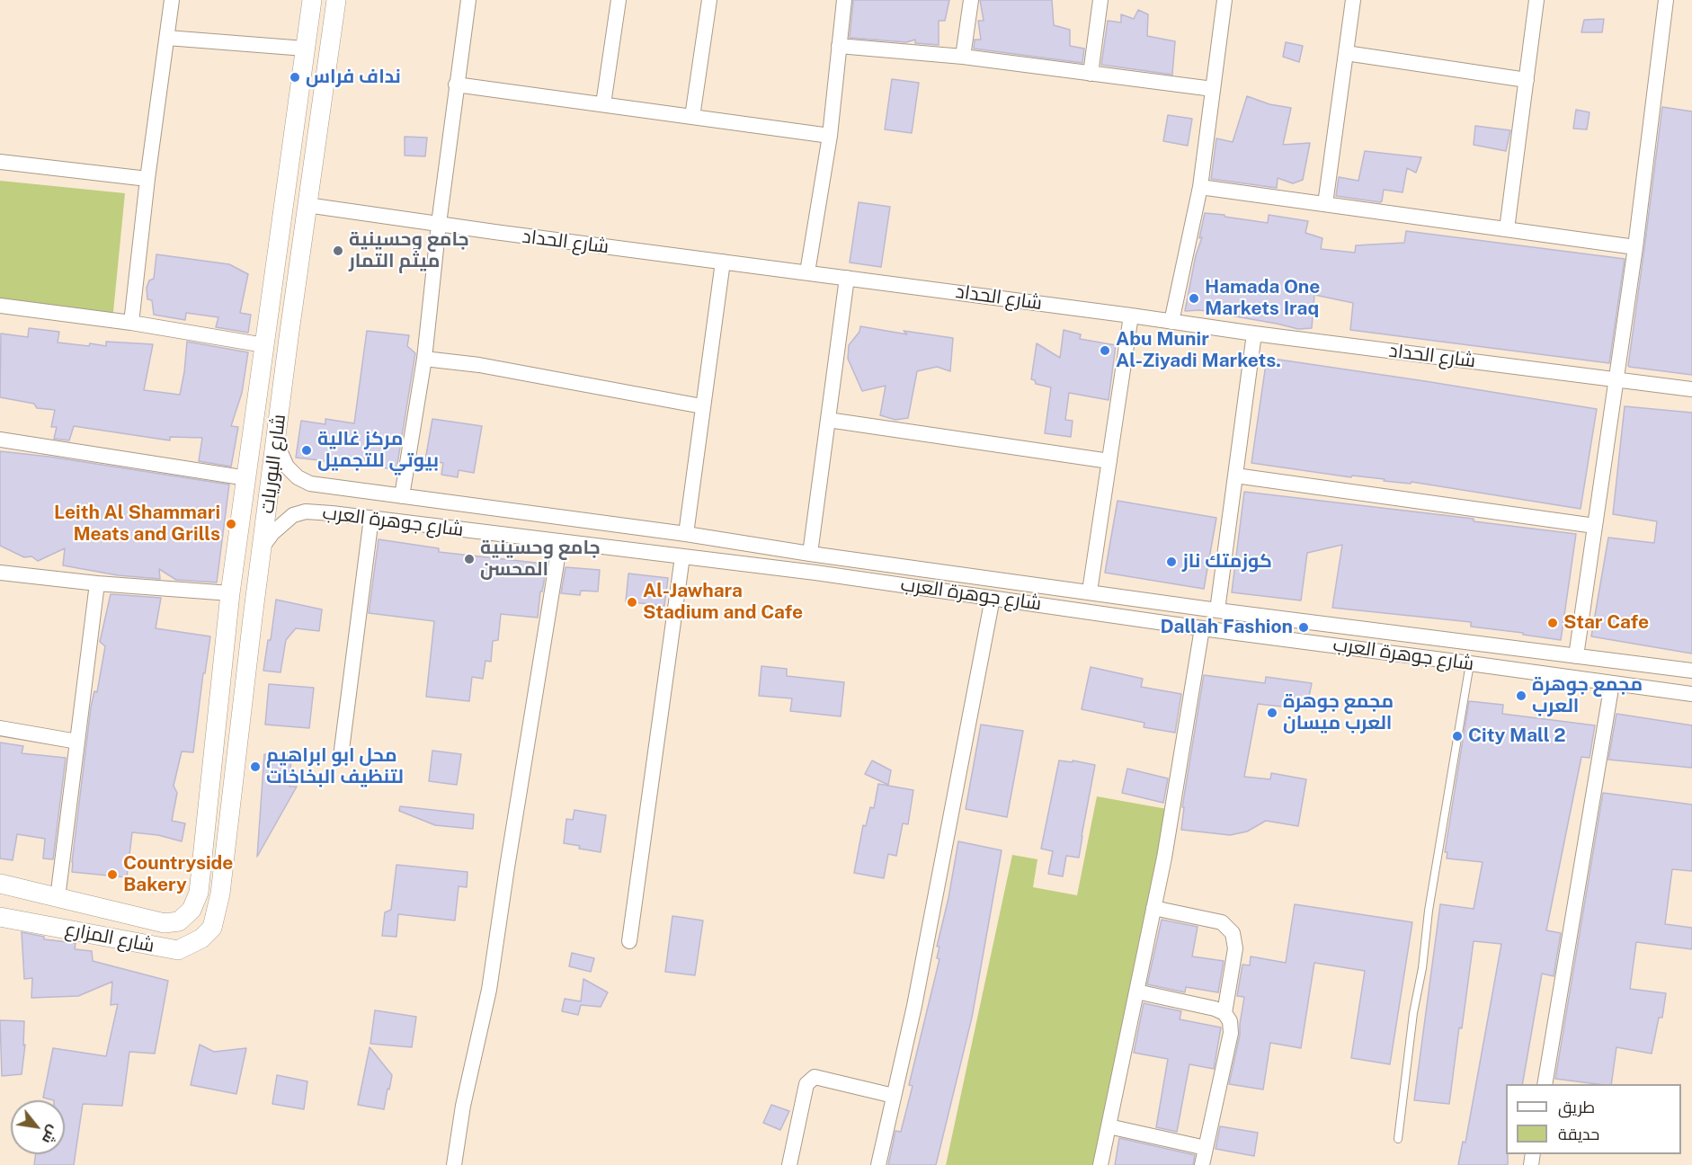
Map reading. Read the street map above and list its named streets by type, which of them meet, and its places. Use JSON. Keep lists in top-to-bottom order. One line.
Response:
{"streets":{"street":["شارع الحداد","شارع البوريات","شارع جوهرة العرب","شارع المزارع"]},"crossings":[["شارع الحداد","شارع البوريات"],["شارع البوريات","شارع جوهرة العرب"],["شارع البوريات","شارع المزارع"]],"places":["نداف فراس","جامع وحسينية ميثم التمار","Hamada One Markets Iraq","Abu Munir Al-Ziyadi Markets.","مركز غالية بيوتي للتجميل","Leith Al Shammari Meats and Grills","جامع وحسينية المحسن","كوزمتك ناز","Al-Jawhara Stadium and Cafe","Star Cafe","Dallah Fashion","مجمع جوهرة العرب","مجمع جوهرة العرب ميسان","City Mall 2","محل ابو ابراهيم لتنظيف البخاخات","Countryside Bakery"],"legend":["طريق","حديقة"],"north":"bottom right"}
